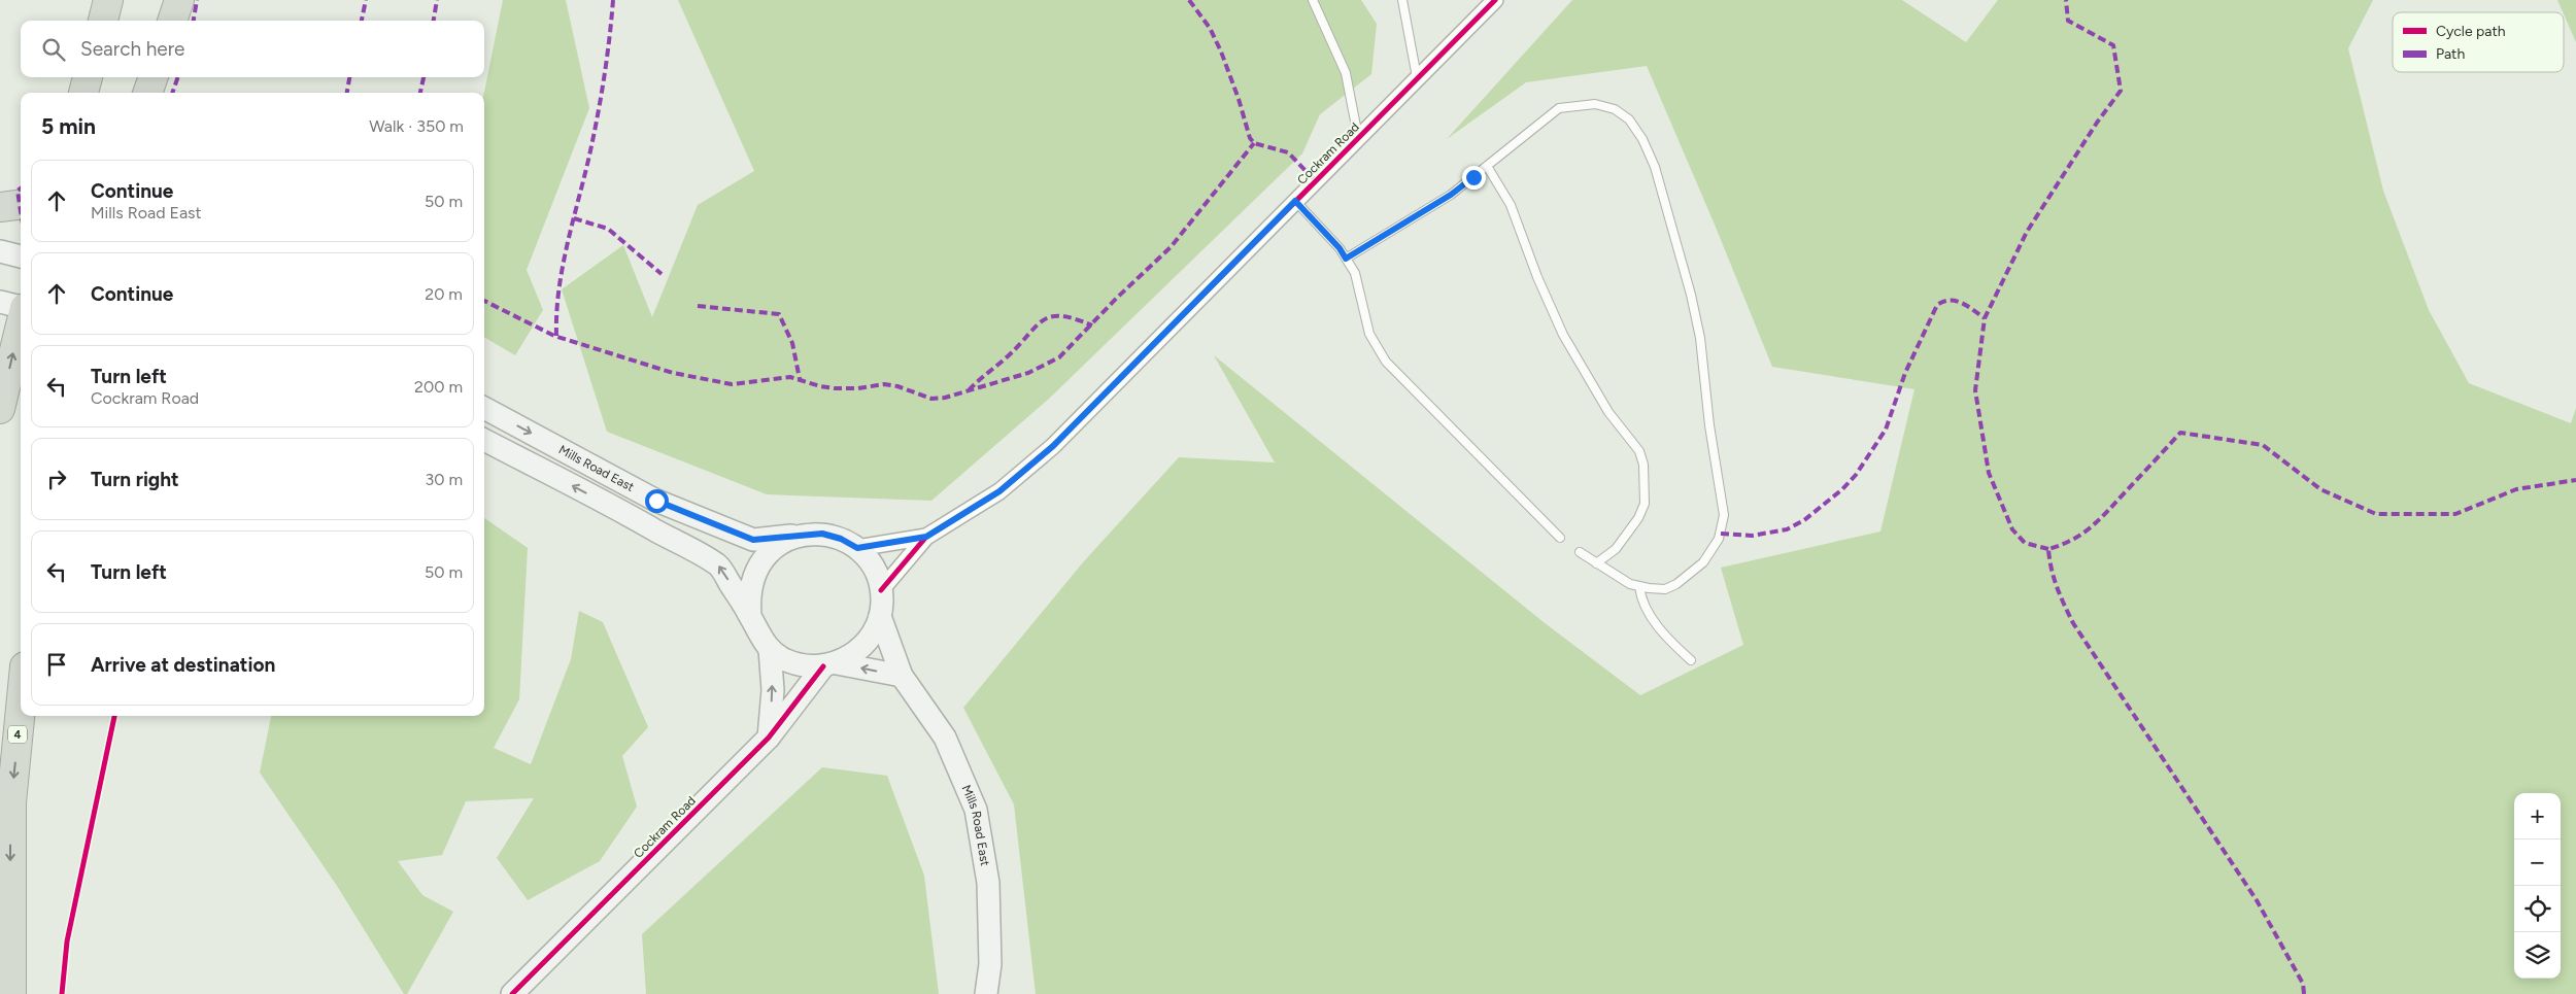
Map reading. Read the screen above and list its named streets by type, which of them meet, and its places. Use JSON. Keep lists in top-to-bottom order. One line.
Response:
{"streets":{"highway":["4"],"main road":["Cockram Road","Mills Road East"]},"crossings":[["Cockram Road","Mills Road East"]],"legend":["Cycle path","Path"],"page":{"search":"Search here","heading":["5 min","Walk · 350 m"],"list":[["Continue","Mills Road East","50 m"],["Continue","20 m"],["Turn left","Cockram Road","200 m"],["Turn right","30 m"],["Turn left","50 m"],"Arrive at destination"],"map_buttons":["+","−"]}}
